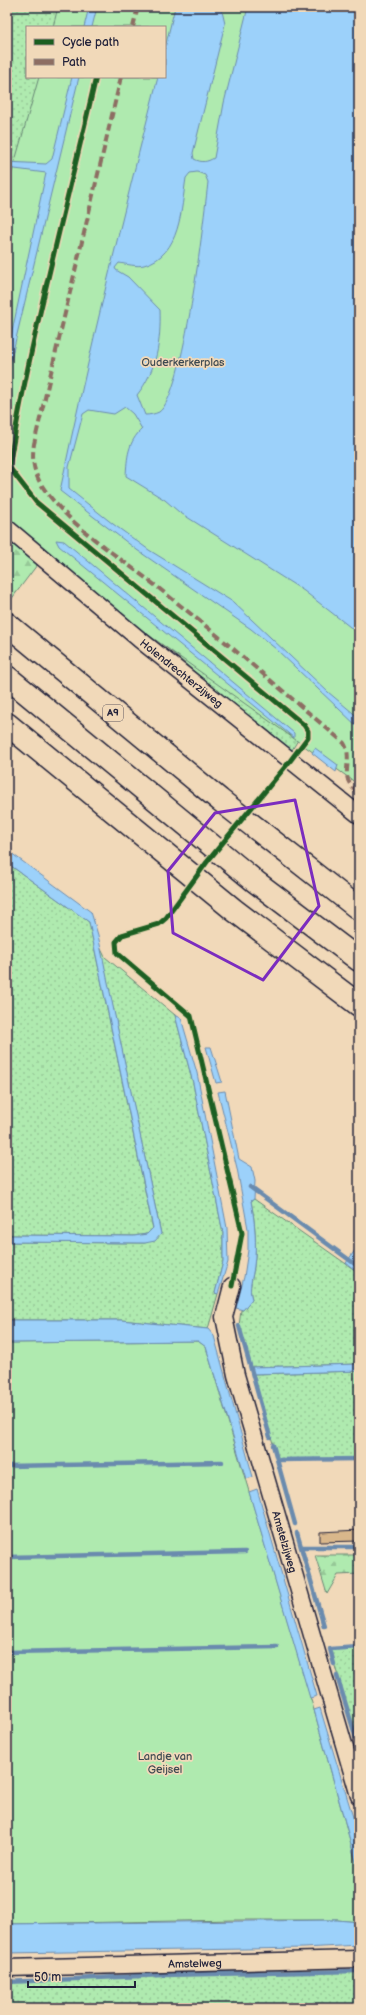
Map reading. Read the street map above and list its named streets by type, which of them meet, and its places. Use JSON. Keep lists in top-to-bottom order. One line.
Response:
{"streets":{"highway":["A9"],"street":["Holendrechterzijweg","Amstelzijweg","Amstelweg"]},"parks":["Ouderkerkerplas","Landje van Geijsel"],"legend":["Cycle path","Path"],"scale_bar":"50 m"}
